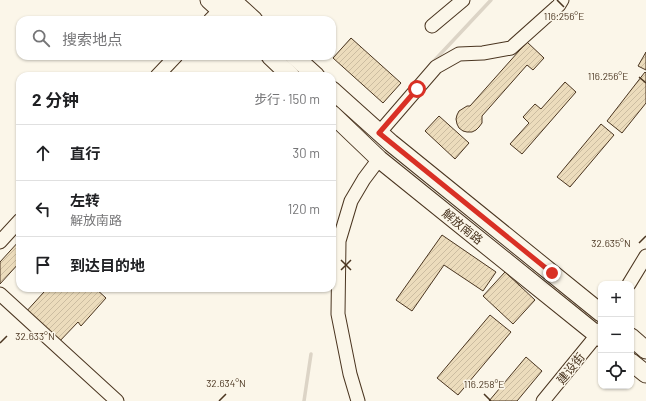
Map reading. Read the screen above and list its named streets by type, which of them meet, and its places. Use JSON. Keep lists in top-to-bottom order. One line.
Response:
{"streets":{"main road":["解放南路"],"street":["建设街"]},"page":{"search":"搜索地点","heading":["2 分钟","步行 · 150 m"],"list":[["直行","30 m"],["左转","解放南路","120 m"],"到达目的地"],"map_buttons":["+","−"]},"coordinates":["116.256°E","32.635°N","32.633°N","32.634°N","116.258°E"]}
